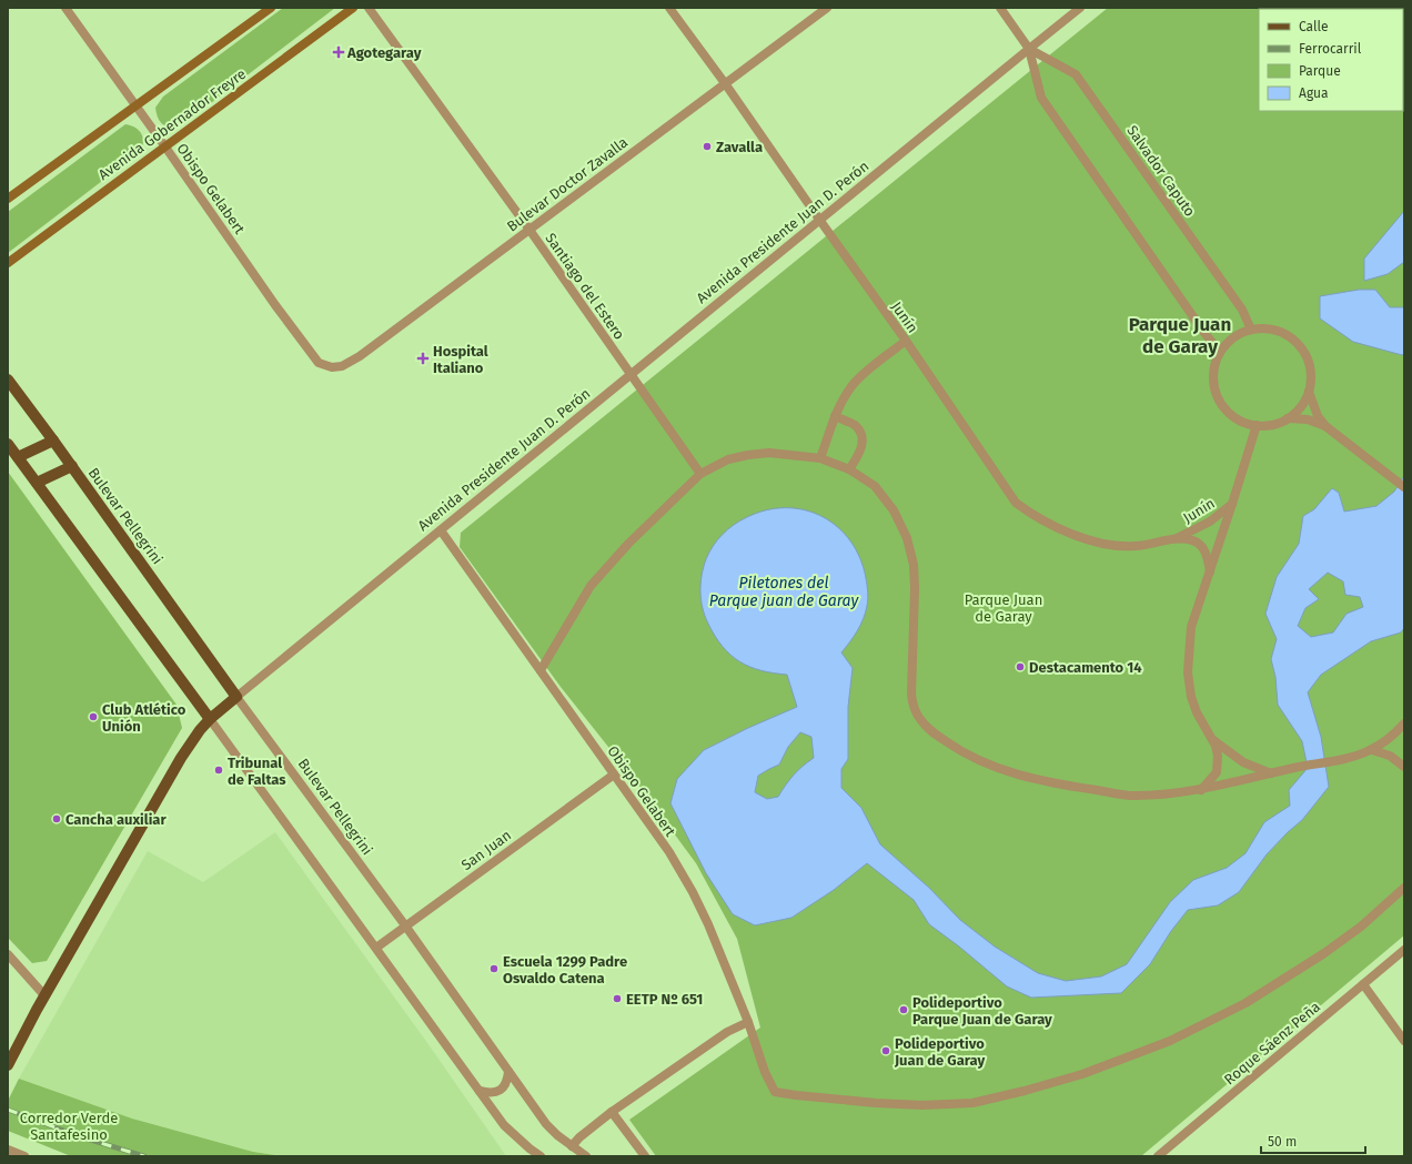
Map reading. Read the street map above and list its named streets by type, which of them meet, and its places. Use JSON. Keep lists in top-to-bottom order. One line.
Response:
{"streets":{"main road":["Avenida Gobernador Freyre","Avenida Presidente Juan D. Perón","Bulevar Pellegrini"],"street":["Salvador Caputo","Bulevar Doctor Zavalla","Obispo Gelabert","Santiago del Estero","Junín","San Juan","Roque Sáenz Peña"]},"crossings":[["Avenida Gobernador Freyre","Obispo Gelabert"],["Salvador Caputo","Avenida Presidente Juan D. Perón"],["Bulevar Doctor Zavalla","Obispo Gelabert"],["Bulevar Doctor Zavalla","Santiago del Estero"],["Bulevar Doctor Zavalla","Junín"],["Obispo Gelabert","Avenida Presidente Juan D. Perón"],["Obispo Gelabert","San Juan"],["Avenida Presidente Juan D. Perón","Santiago del Estero"],["Avenida Presidente Juan D. Perón","Junín"],["Avenida Presidente Juan D. Perón","Bulevar Pellegrini"],["Bulevar Pellegrini","San Juan"]],"districts":["Parque Juan de Garay"],"water":["Piletones del Parque juan de Garay"],"parks":["Parque Juan de Garay","Corredor Verde Santafesino"],"places":{"health":["Agotegaray","Hospital Italiano"],"other":["Zavalla","Destacamento 14","Club Atlético Unión","Tribunal de Faltas","Cancha auxiliar","Escuela 1299 Padre Osvaldo Catena","EETP Nº 651","Polideportivo Parque Juan de Garay","Polideportivo Juan de Garay"]},"legend":["Calle","Ferrocarril","Parque","Agua"],"scale_bar":"50 m"}
